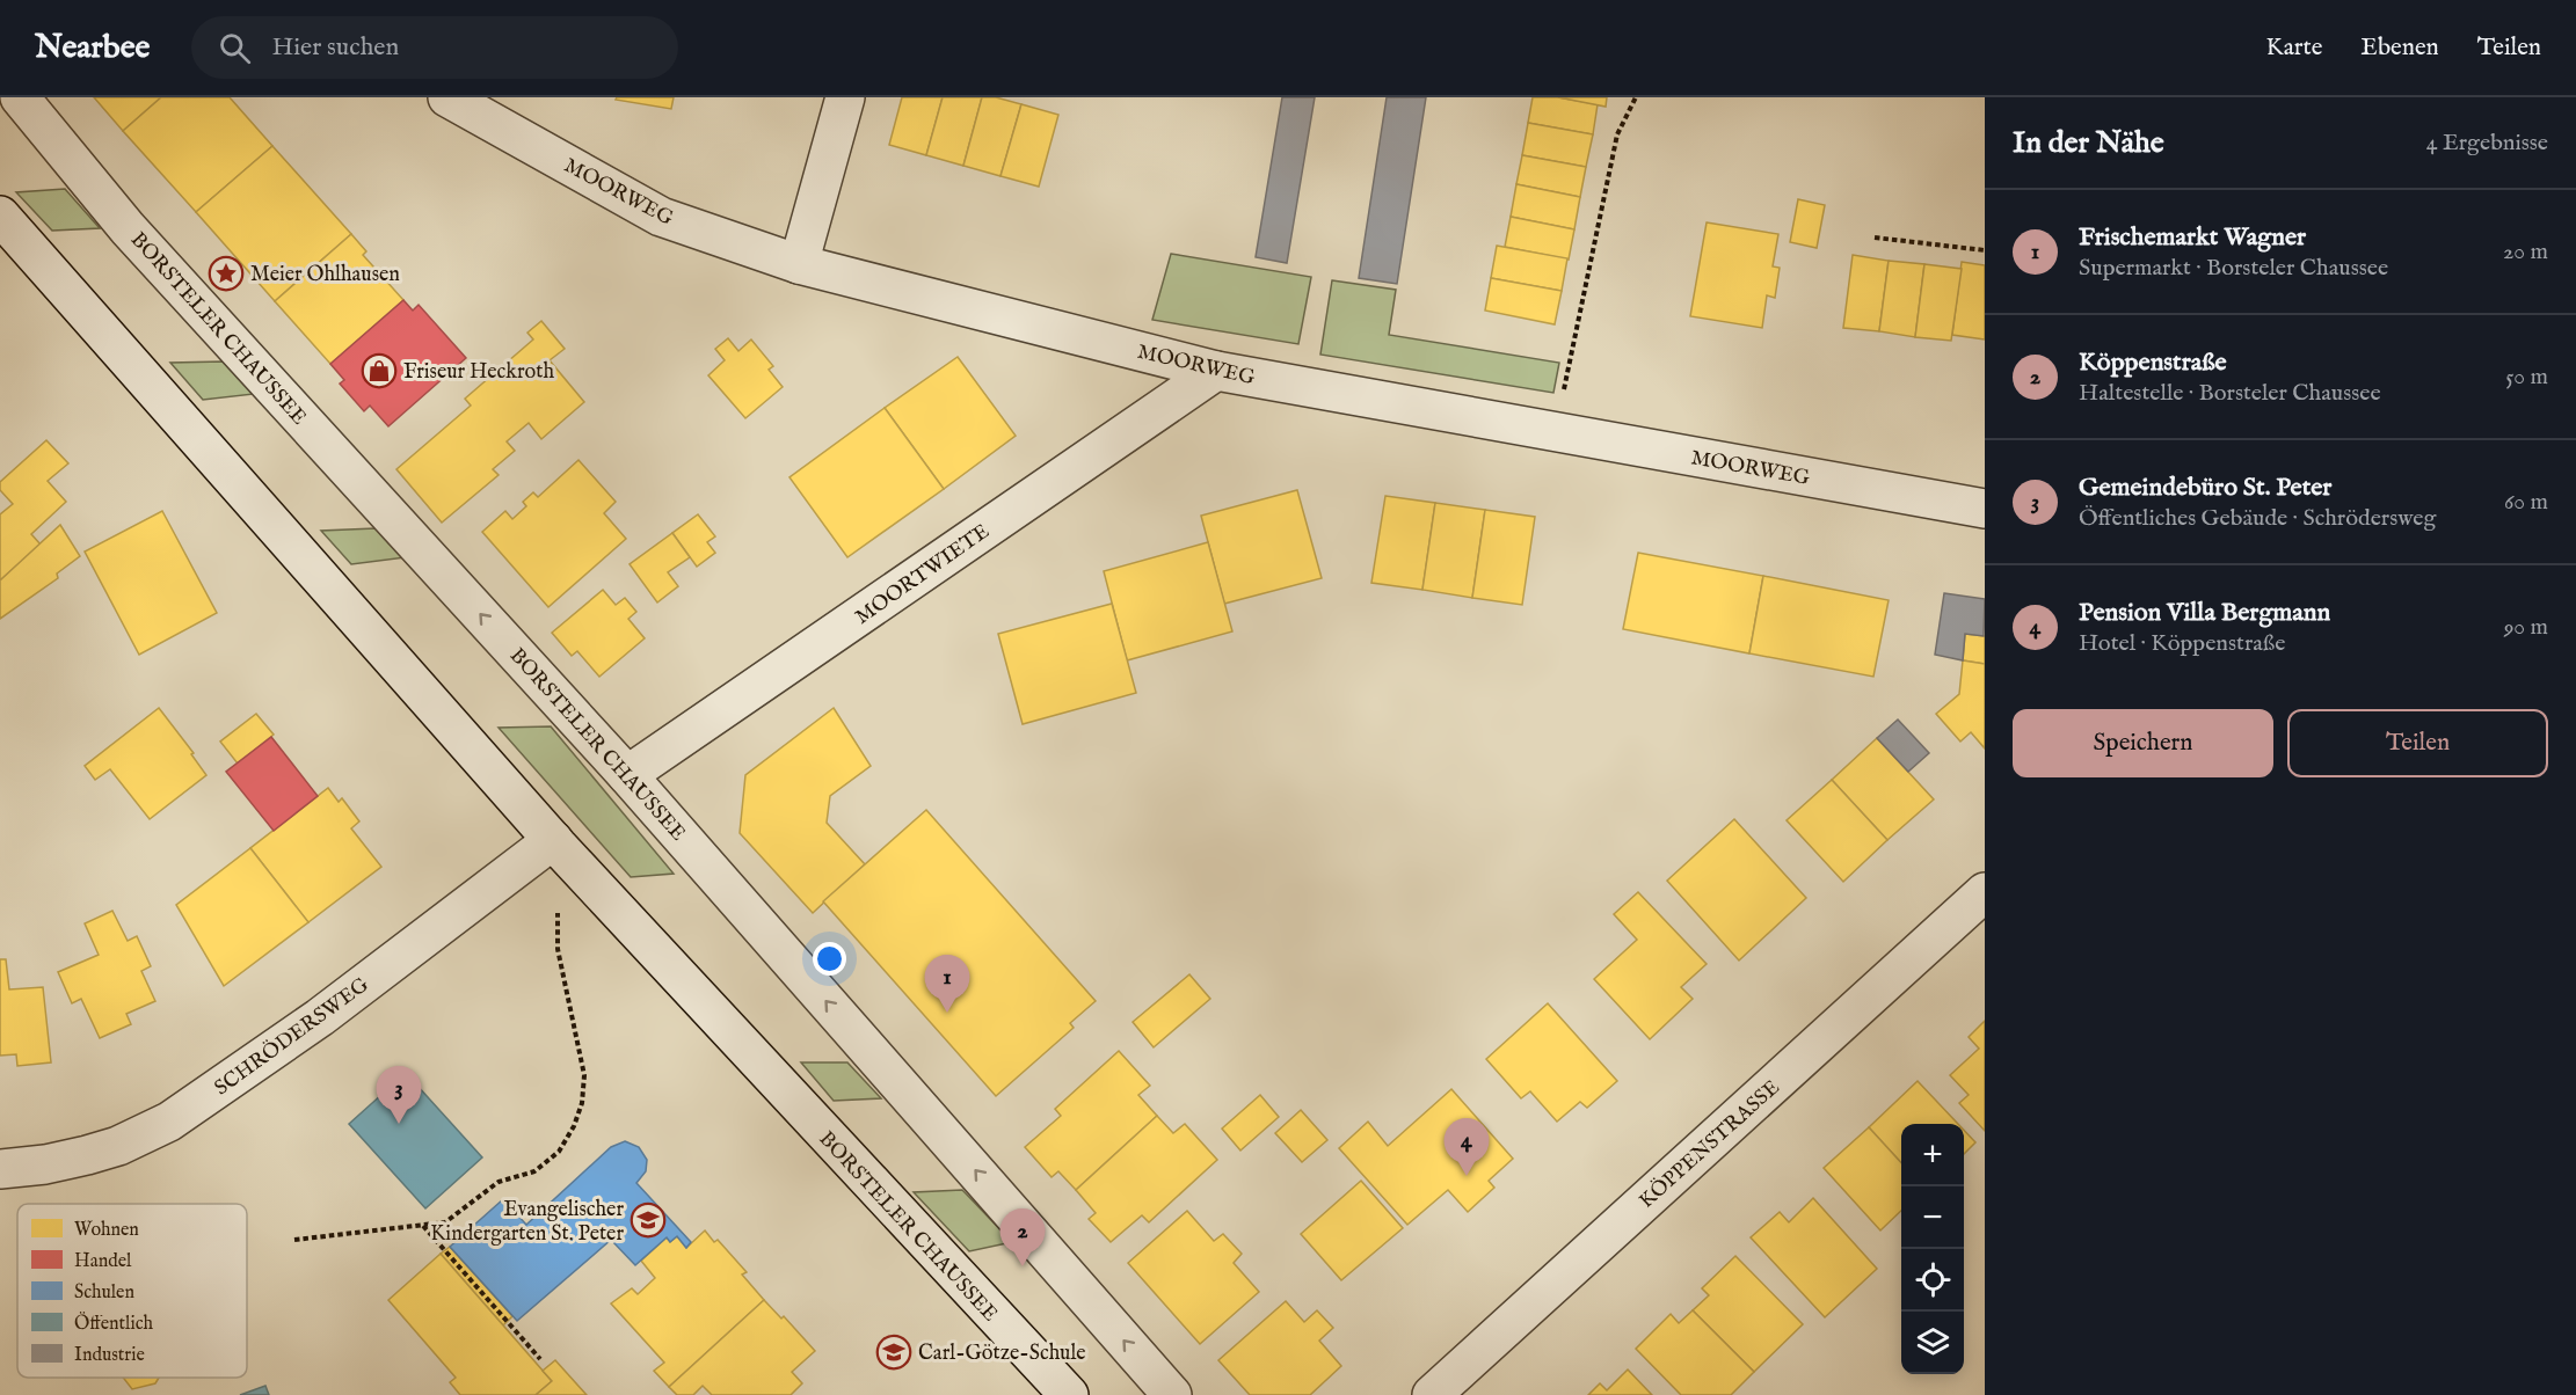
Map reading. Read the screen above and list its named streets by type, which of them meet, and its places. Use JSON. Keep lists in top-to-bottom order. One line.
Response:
{"streets":{"street":["MOORWEG","BORSTELER CHAUSSEE","MOORTWIETE","SCHRÖDERSWEG","KÖPPENSTRASSE"]},"crossings":[["MOORWEG","MOORTWIETE"],["BORSTELER CHAUSSEE","MOORTWIETE"],["BORSTELER CHAUSSEE","SCHRÖDERSWEG"]],"places":{"place":["Meier Ohlhausen"],"shop":["Friseur Heckroth"],"school or university":["Evangelischer Kindergarten St. Peter","Carl-Götze-Schule"]},"legend":["Wohnen","Handel","Schulen","Öffentlich","Industrie"],"page":{"header":"Nearbee","search":"Hier suchen","nav":["Karte","Ebenen","Teilen"],"heading":["In der Nähe","4 Ergebnisse"],"list":[{"mark":"1","name":"Frischemarkt Wagner","note":"Supermarkt · Borsteler Chaussee","value":"20 m"},{"mark":"2","name":"Köppenstraße","note":"Haltestelle · Borsteler Chaussee","value":"50 m"},{"mark":"3","name":"Gemeindebüro St. Peter","note":"Öffentliches Gebäude · Schrödersweg","value":"60 m"},{"mark":"4","name":"Pension Villa Bergmann","note":"Hotel · Köppenstraße","value":"90 m"}],"buttons":["Speichern","Teilen"],"pins":["1","3","4","2"],"map_buttons":["+","−"]}}
